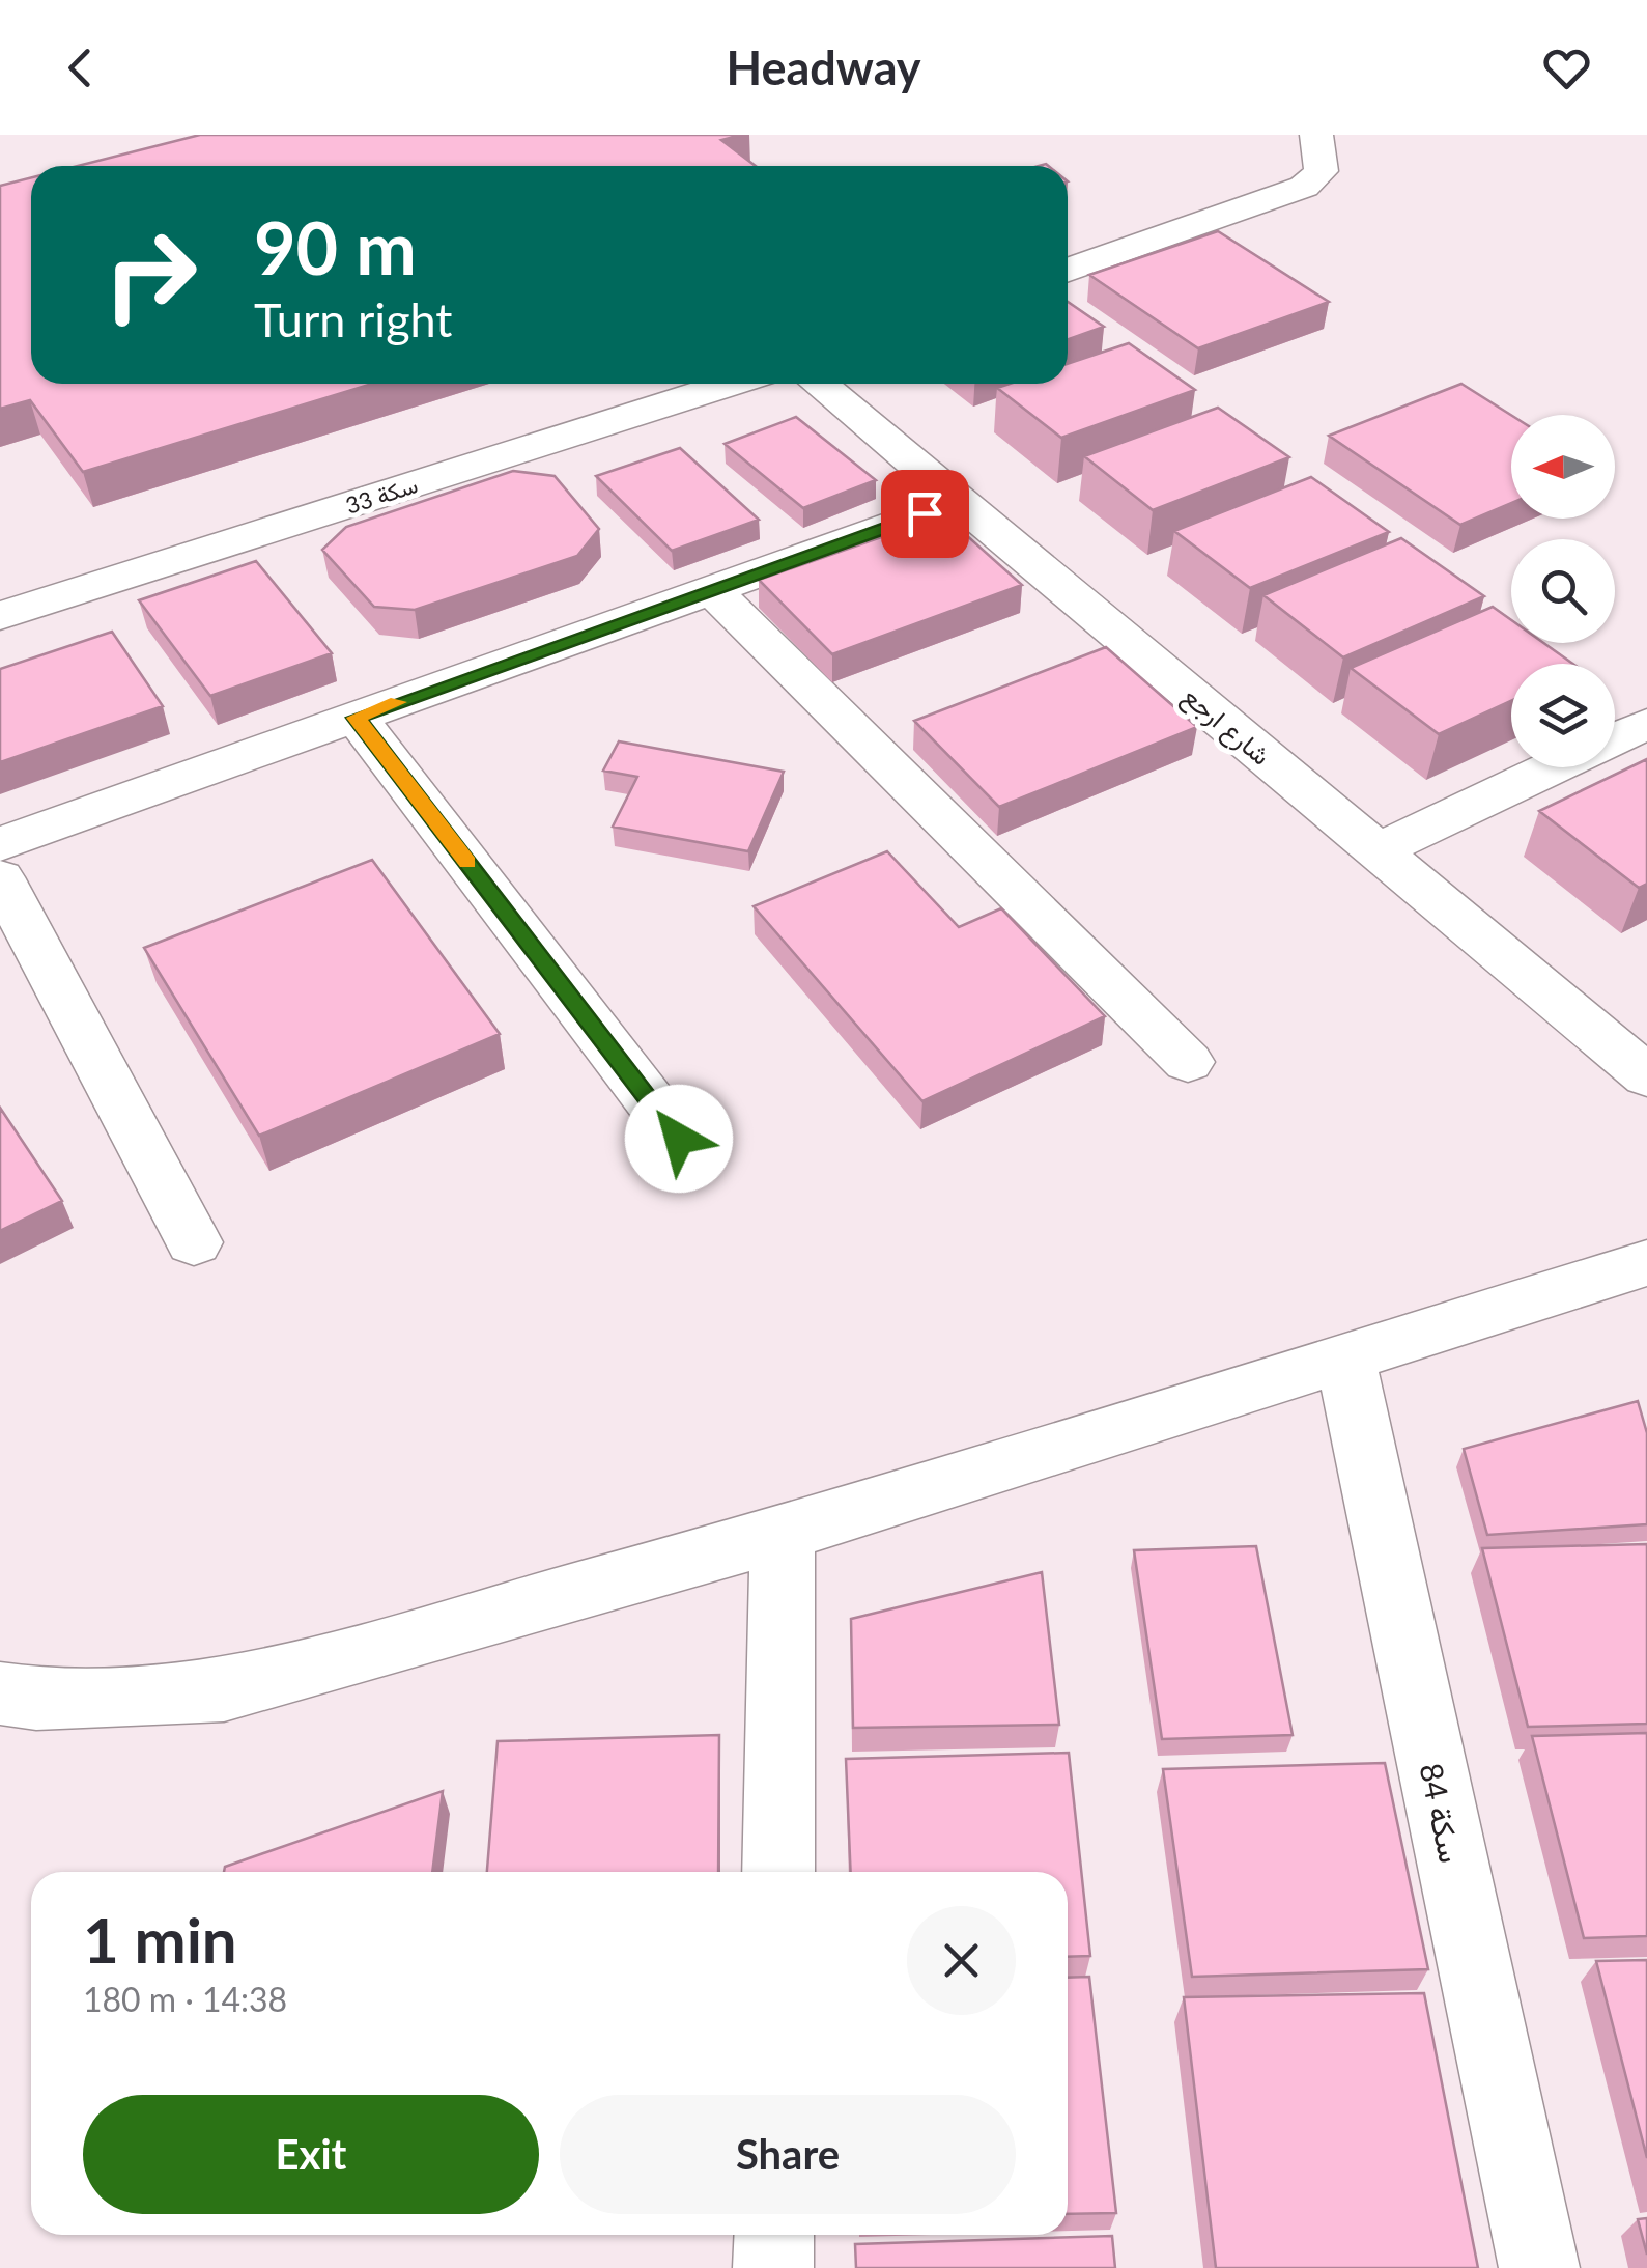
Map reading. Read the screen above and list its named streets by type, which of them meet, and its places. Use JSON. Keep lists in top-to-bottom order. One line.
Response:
{"streets":{"street":["سكة 33","شارع ارجع","سكة 84"]},"north":"left","page":{"header":"Headway","turn":["90 m","Turn right"],"heading":["1 min","180 m · 14:38"],"buttons":["Exit","Share"]}}
